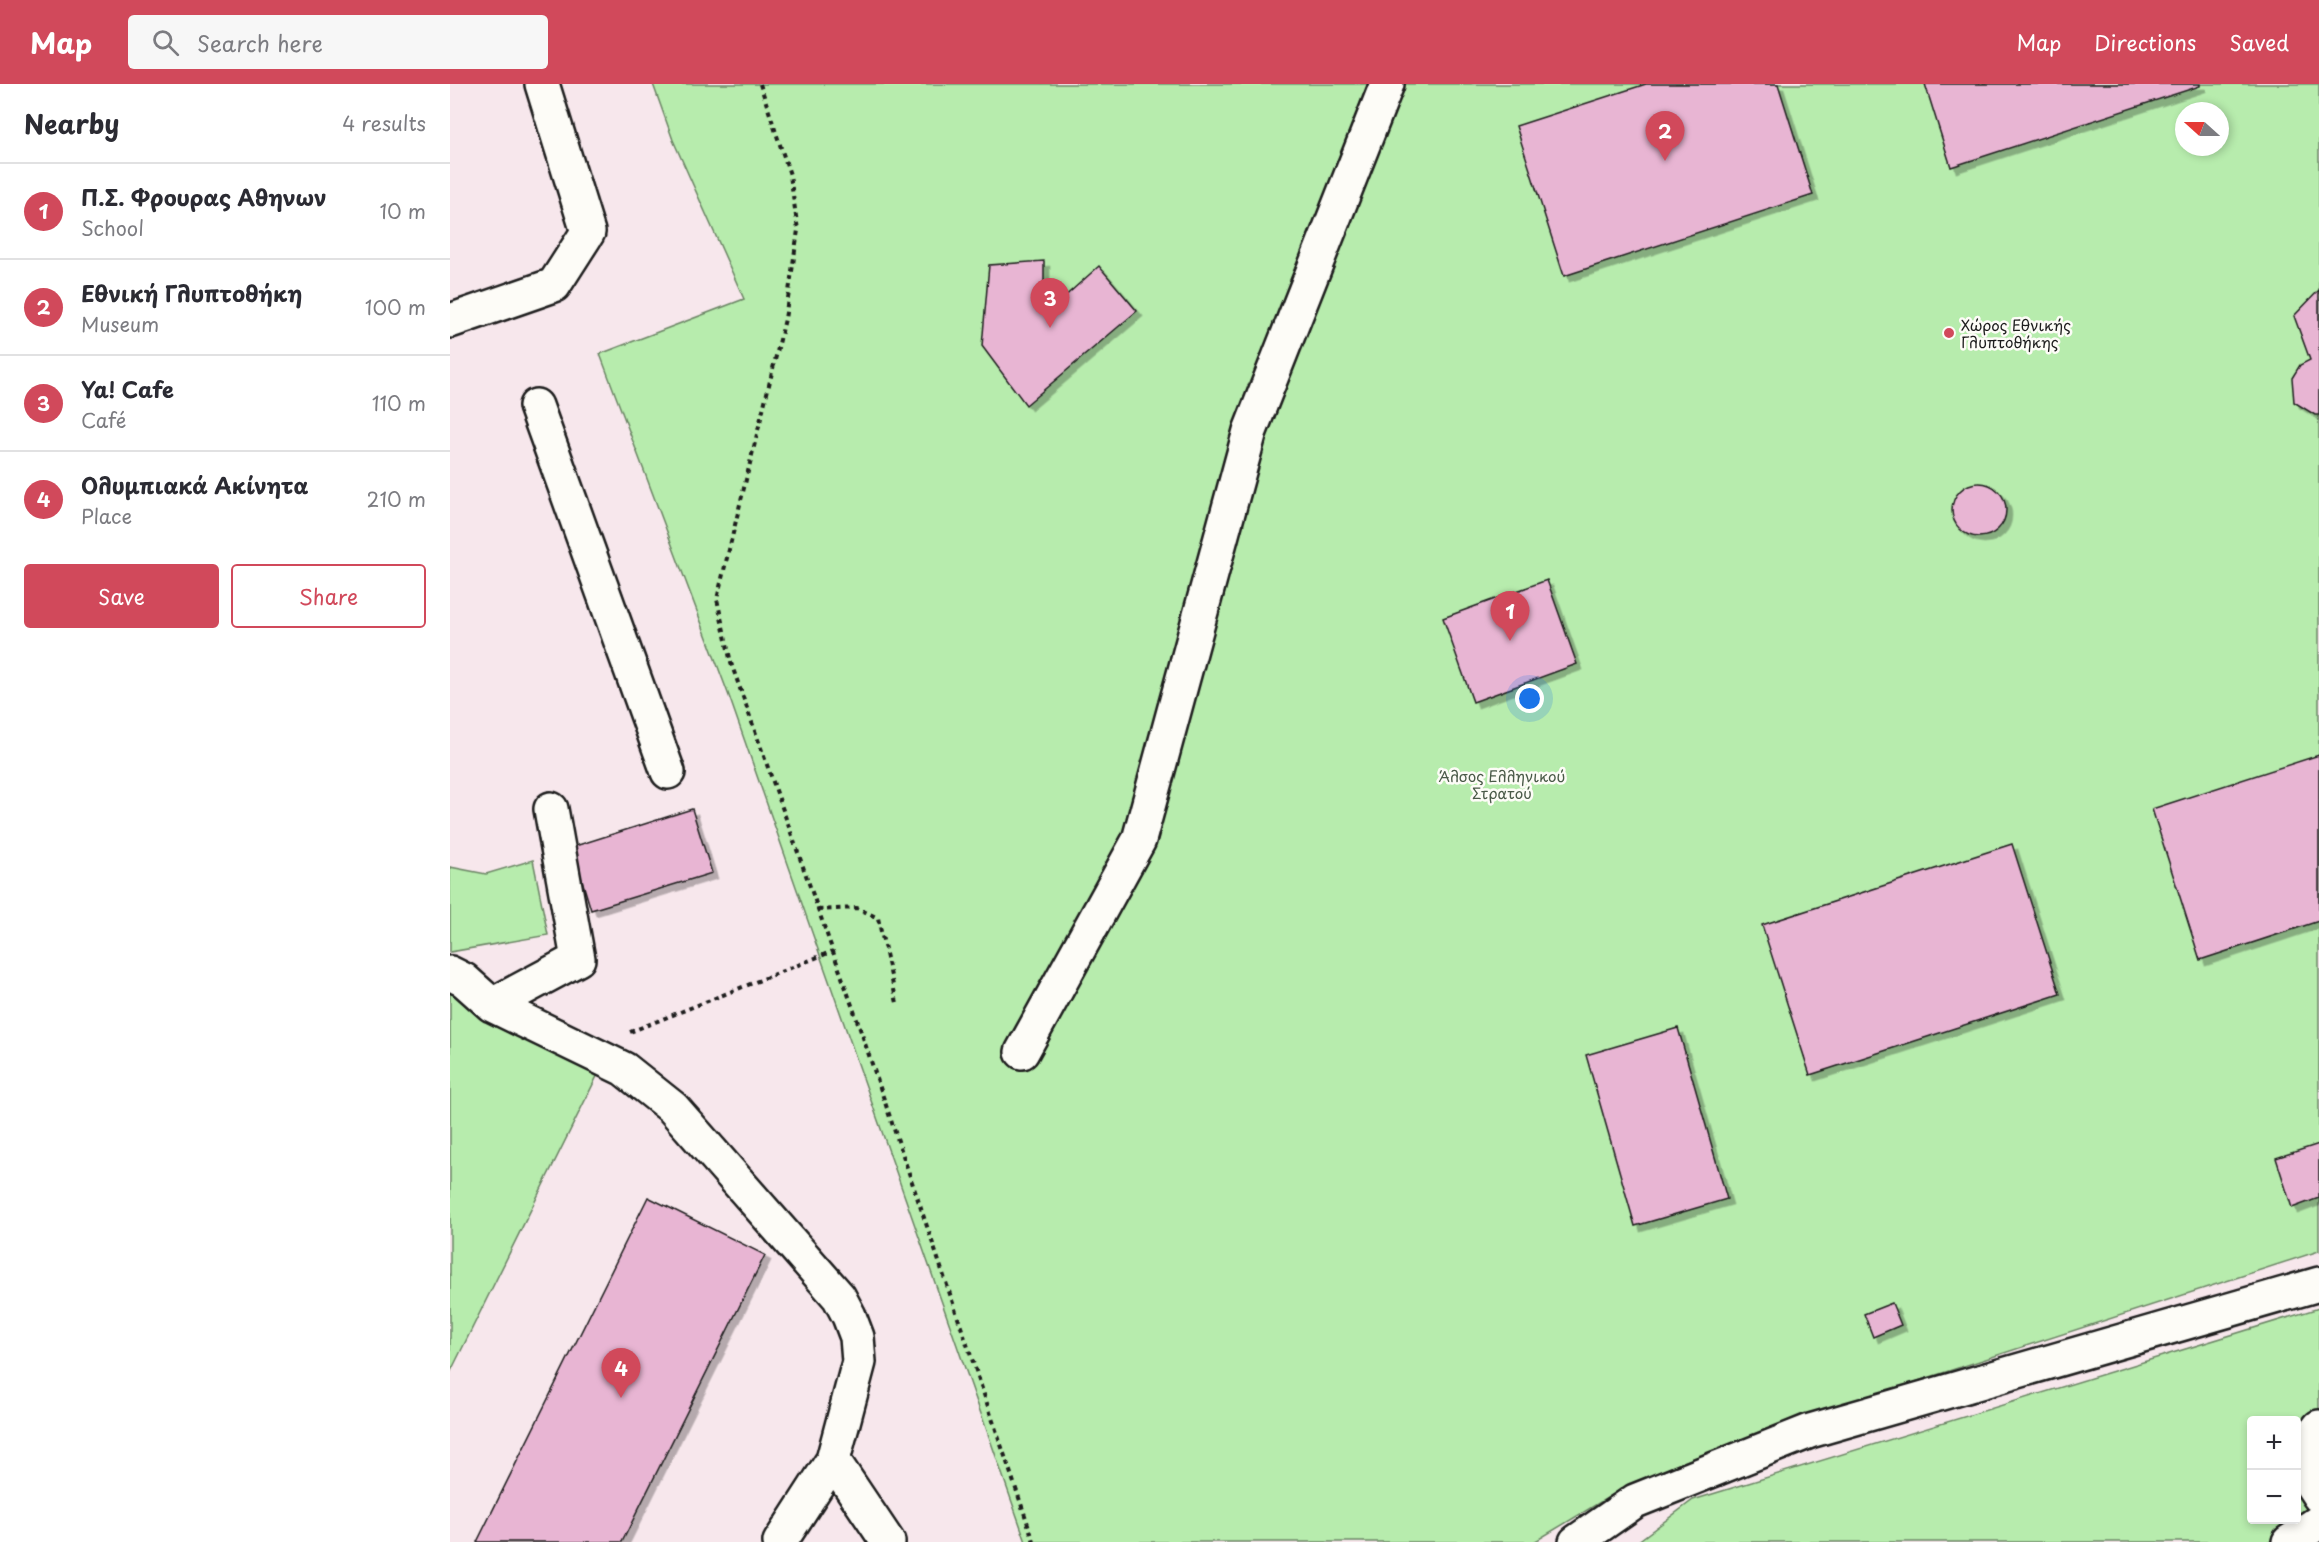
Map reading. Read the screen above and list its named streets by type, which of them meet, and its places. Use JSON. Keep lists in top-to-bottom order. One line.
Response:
{"parks":["Άλσος Ελληνικού Στρατού"],"places":["Χώρος Εθνικής Γλυπτοθήκης"],"north":"left","page":{"header":"Map","search":"Search here","nav":["Map","Directions","Saved"],"heading":["Nearby","4 results"],"pins":["2","3","1","4"],"list":[{"mark":"1","name":"Π.Σ. Φρουρας Αθηνων","note":"School","value":"10 m"},{"mark":"2","name":"Εθνική Γλυπτοθήκη","note":"Museum","value":"100 m"},{"mark":"3","name":"Ya! Cafe","note":"Café","value":"110 m"},{"mark":"4","name":"Ολυμπιακά Ακίνητα","note":"Place","value":"210 m"}],"buttons":["Save","Share"],"map_buttons":["+","−"]}}
